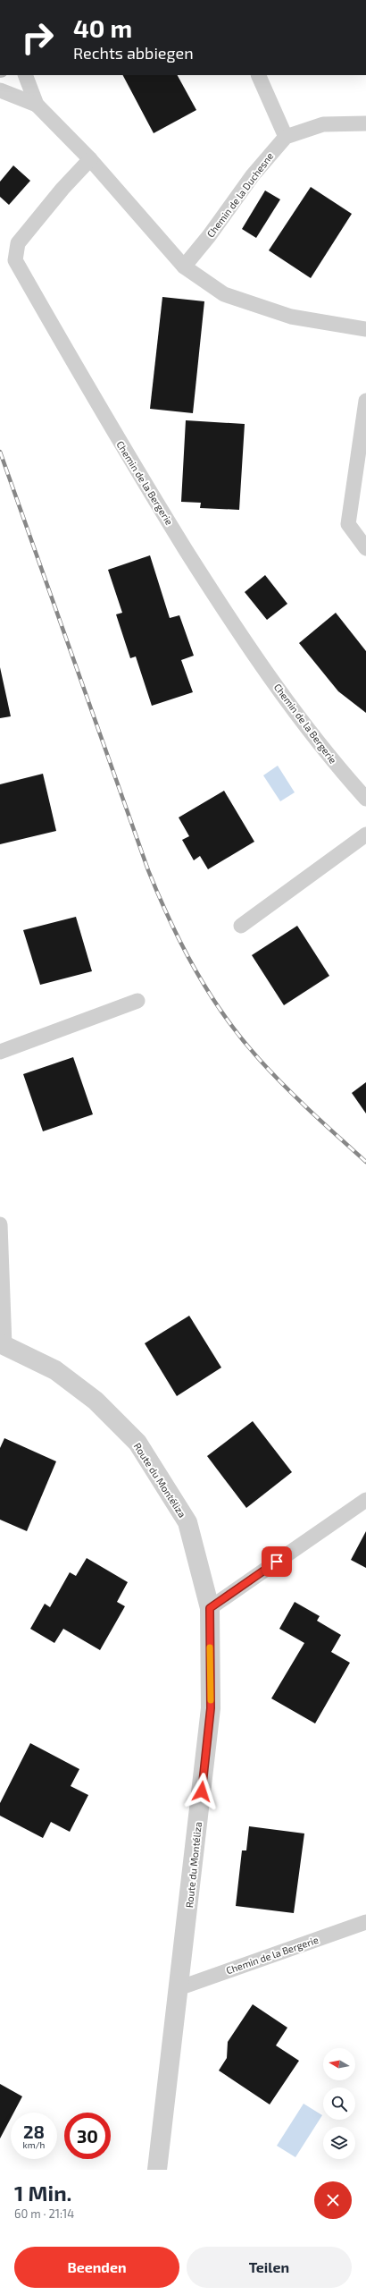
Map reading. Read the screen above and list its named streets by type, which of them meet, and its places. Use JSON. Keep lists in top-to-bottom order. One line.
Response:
{"streets":{"street":["Route du Montéliza"],"lane":["Chemin de la Duchesne","Chemin de la Bergerie"]},"crossings":[["Chemin de la Bergerie","Route du Montéliza"]],"north":"left","page":{"turn":["40 m","Rechts abbiegen"],"speed":"28 km/h","limit":"30","heading":["1 Min.","60 m · 21:14"],"buttons":["Beenden","Teilen"]}}
